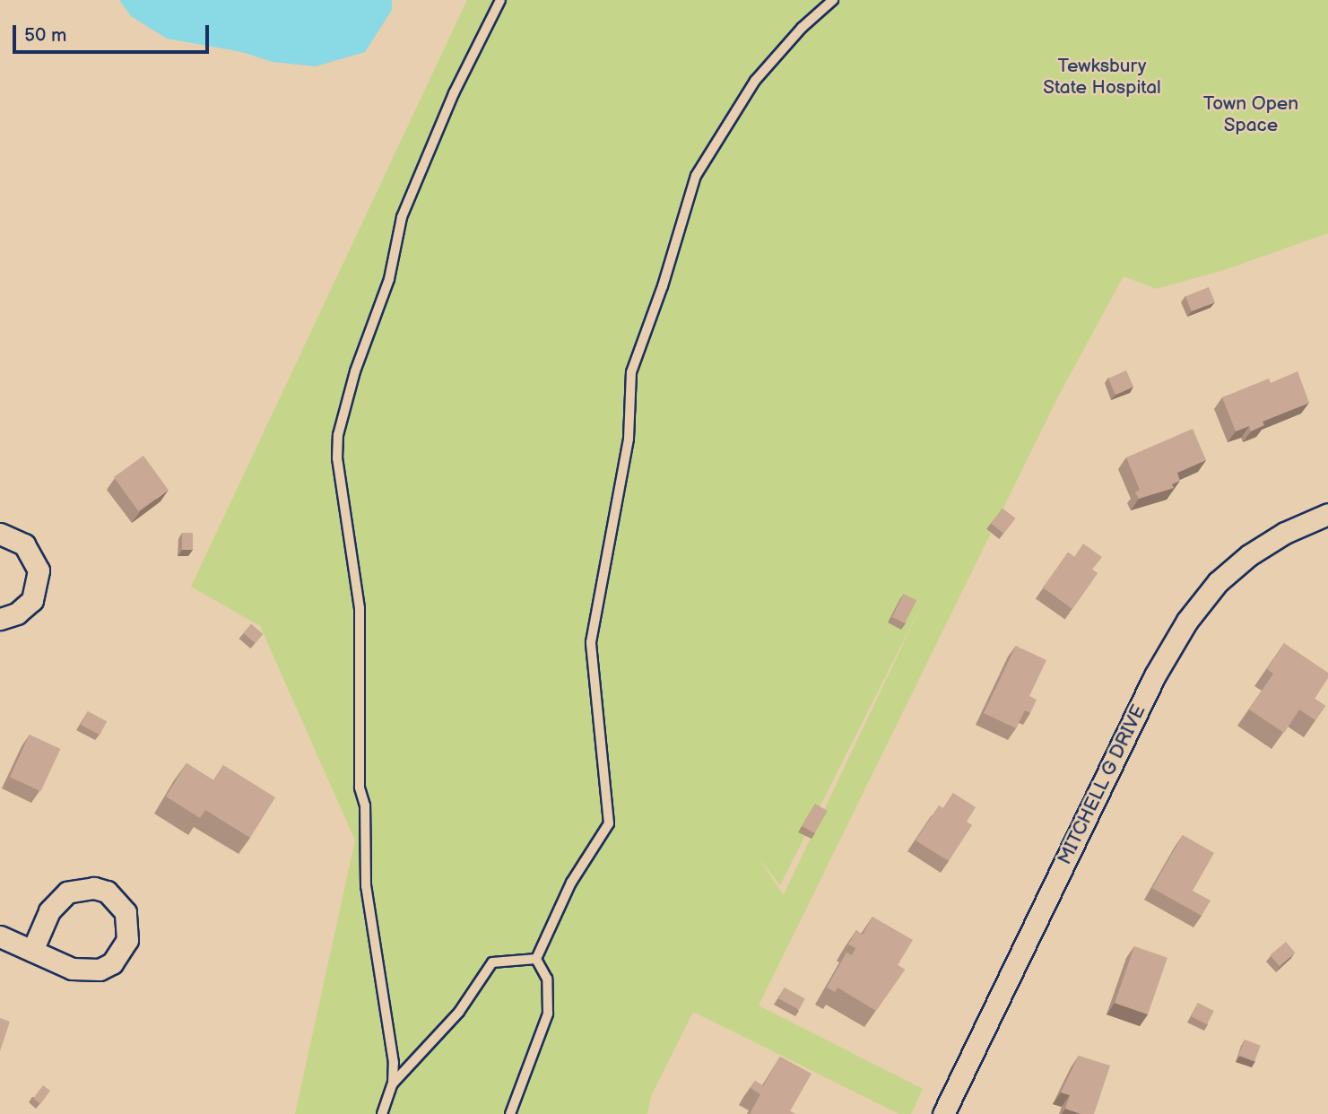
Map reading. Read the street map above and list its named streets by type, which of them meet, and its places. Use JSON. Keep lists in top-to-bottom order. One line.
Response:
{"streets":{"street":["MITCHELL G DRIVE"]},"parks":["Tewksbury State Hospital","Town Open Space"],"scale_bar":"50 m"}
